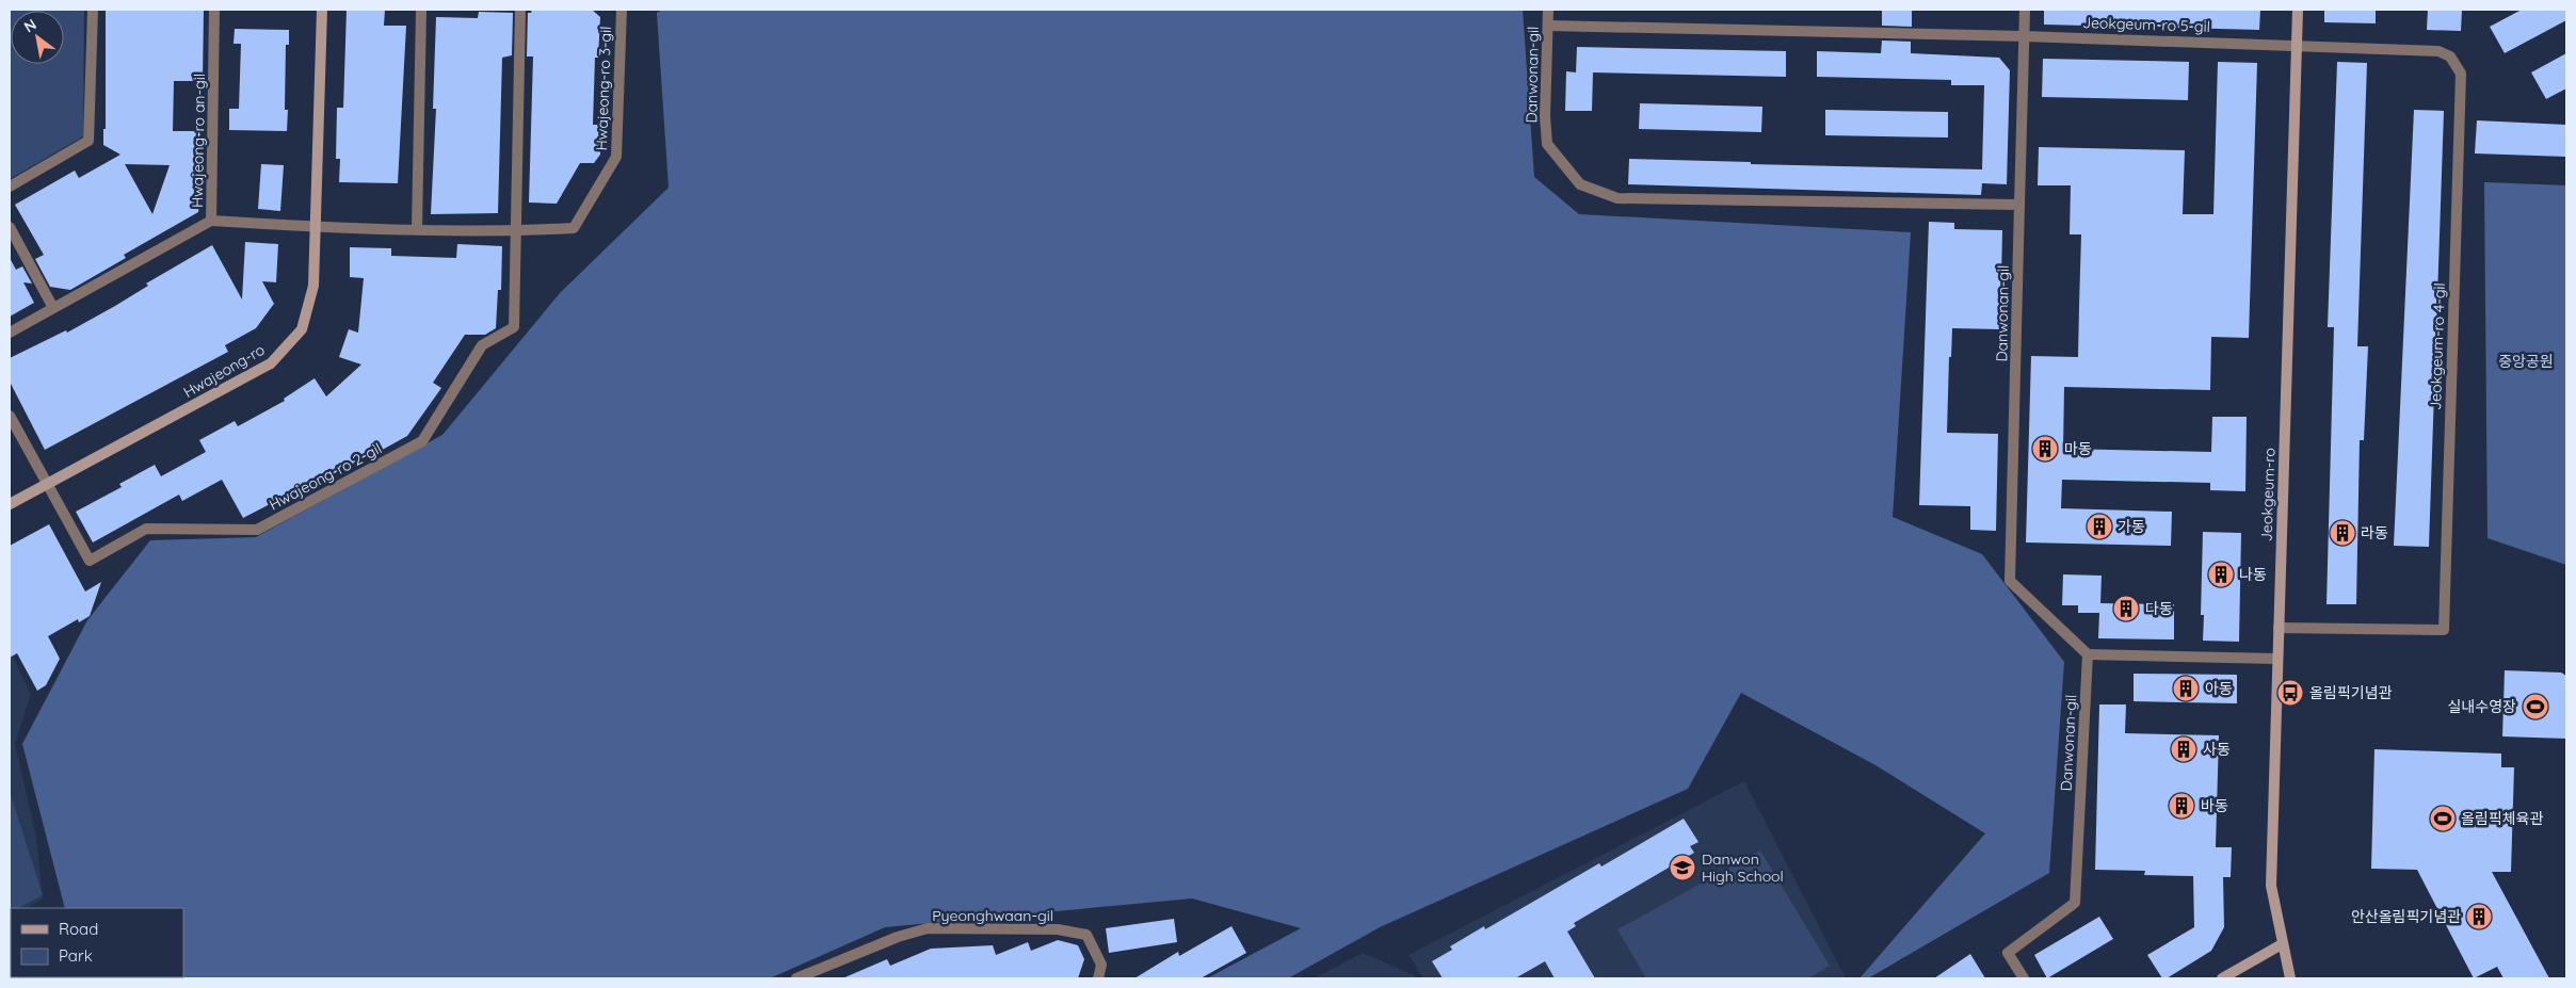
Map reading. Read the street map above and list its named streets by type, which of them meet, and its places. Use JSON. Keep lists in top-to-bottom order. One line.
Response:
{"streets":{"street":["Jeokgeum-ro 5-gil","Danwonan-gil","Hwajeong-ro 3-gil","Hwajeong-ro an-gil","Jeokgeum-ro 4-gil","Hwajeong-ro","Hwajeong-ro 2-gil","Jeokgeum-ro","Pyeonghwaan-gil"]},"crossings":[["Jeokgeum-ro 5-gil","Danwonan-gil"],["Jeokgeum-ro 5-gil","Jeokgeum-ro 4-gil"],["Jeokgeum-ro 5-gil","Jeokgeum-ro"],["Hwajeong-ro 3-gil","Hwajeong-ro an-gil"],["Hwajeong-ro 3-gil","Hwajeong-ro"],["Hwajeong-ro 3-gil","Hwajeong-ro 2-gil"],["Jeokgeum-ro 4-gil","Jeokgeum-ro"],["Hwajeong-ro","Hwajeong-ro 2-gil"]],"parks":["중앙공원"],"places":{"building":["마동","가동","라동","나동","다동","아동","사동","바동","안산올림픽기념관"],"bus stop":["올림픽기념관"],"sports":["실내수영장","올림픽체육관"],"school or university":["Danwon High School"]},"legend":["Road","Park"],"north":"top left"}
